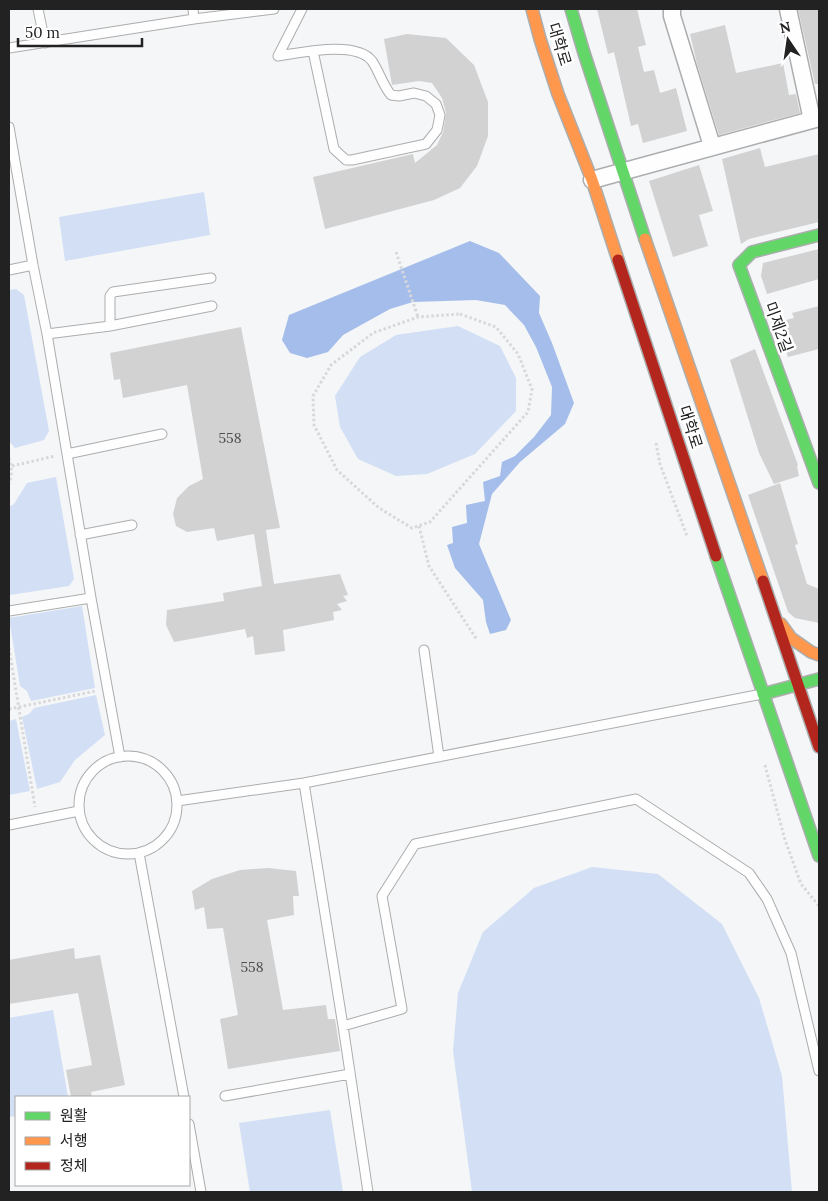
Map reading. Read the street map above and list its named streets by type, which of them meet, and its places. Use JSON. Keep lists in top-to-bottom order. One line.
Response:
{"streets":{"street":["대학로","미제2길"]},"house_numbers":["558","558"],"legend":["원활","서행","정체"],"scale_bar":"50 m","north":"top"}
